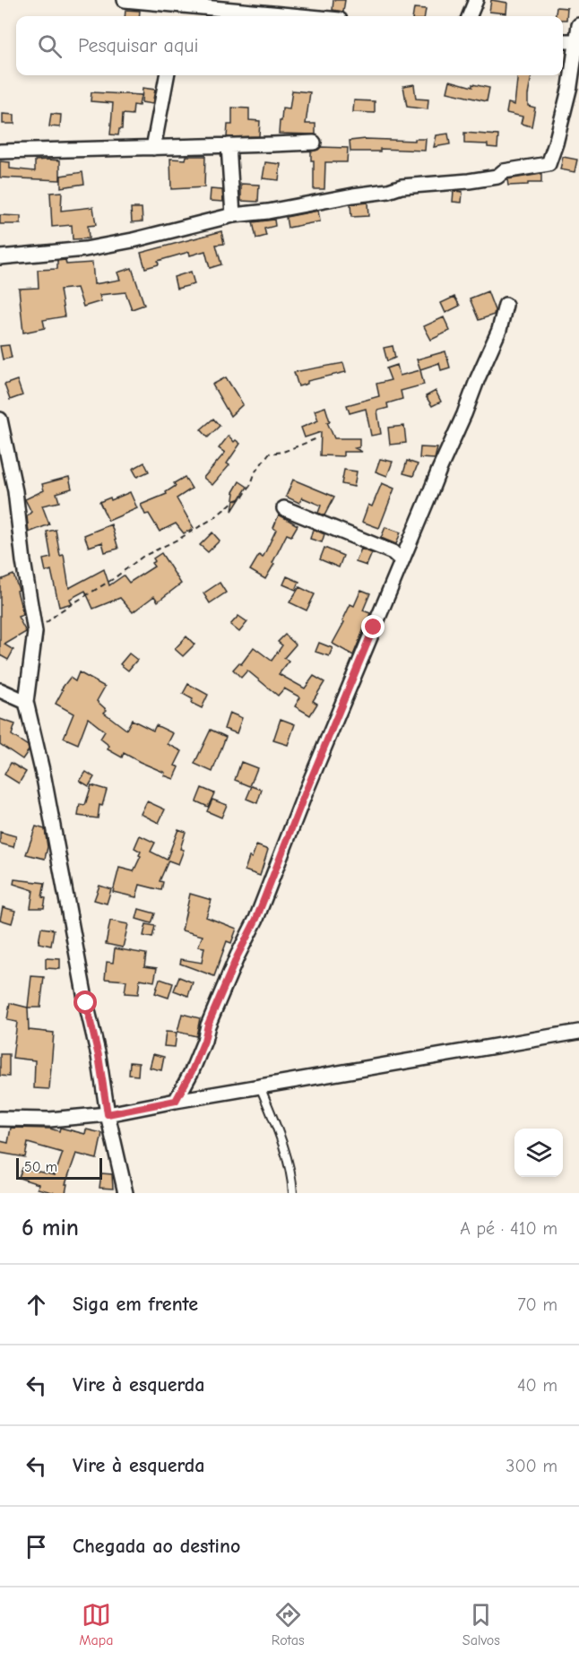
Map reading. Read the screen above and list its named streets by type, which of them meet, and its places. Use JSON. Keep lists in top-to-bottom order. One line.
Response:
{"scale_bar":"50 m","page":{"search":"Pesquisar aqui","scale":"50 m","heading":["6 min","A pé · 410 m"],"list":[["Siga em frente","70 m"],["Vire à esquerda","40 m"],["Vire à esquerda","300 m"],"Chegada ao destino"],"nav":["Mapa","Rotas","Salvos"]}}
